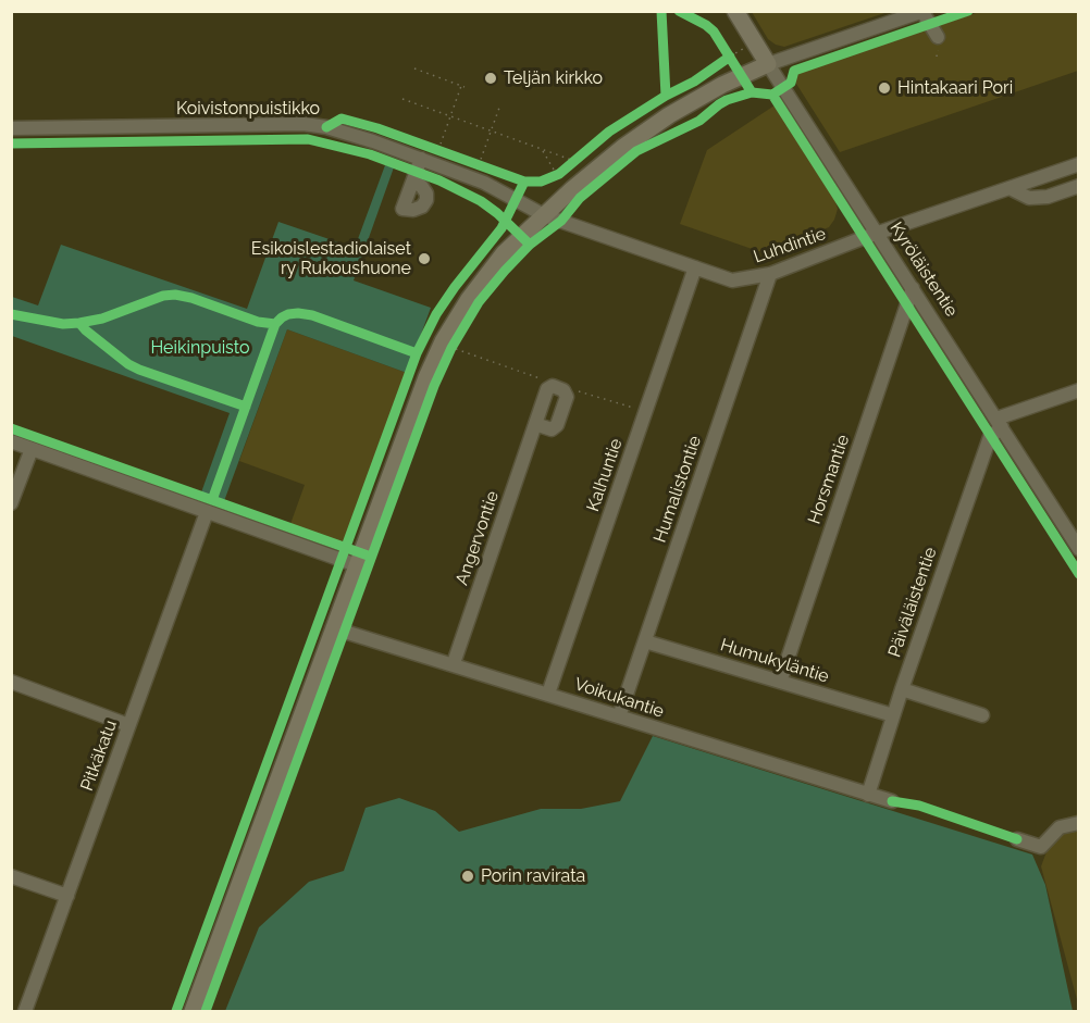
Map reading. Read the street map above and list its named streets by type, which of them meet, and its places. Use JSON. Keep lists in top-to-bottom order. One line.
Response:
{"streets":{"main road":["Kyröläistentie"],"street":["Koivistonpuistikko","Luhdintie","Kalhuntie","Horsmantie","Humalistontie","Angervontie","Päiväläistentie","Humukyläntie","Voikukantie","Pitkäkatu"]},"crossings":[["Koivistonpuistikko","Luhdintie"],["Luhdintie","Kyröläistentie"],["Luhdintie","Kalhuntie"],["Luhdintie","Humalistontie"],["Kyröläistentie","Horsmantie"],["Kyröläistentie","Päiväläistentie"],["Kalhuntie","Voikukantie"],["Horsmantie","Humukyläntie"],["Humalistontie","Humukyläntie"],["Humalistontie","Voikukantie"],["Angervontie","Voikukantie"],["Päiväläistentie","Humukyläntie"],["Päiväläistentie","Voikukantie"]],"parks":["Heikinpuisto"],"places":["Teljän kirkko","Hintakaari Pori","Esikoislestadiolaiset ry Rukoushuone","Porin ravirata"]}
